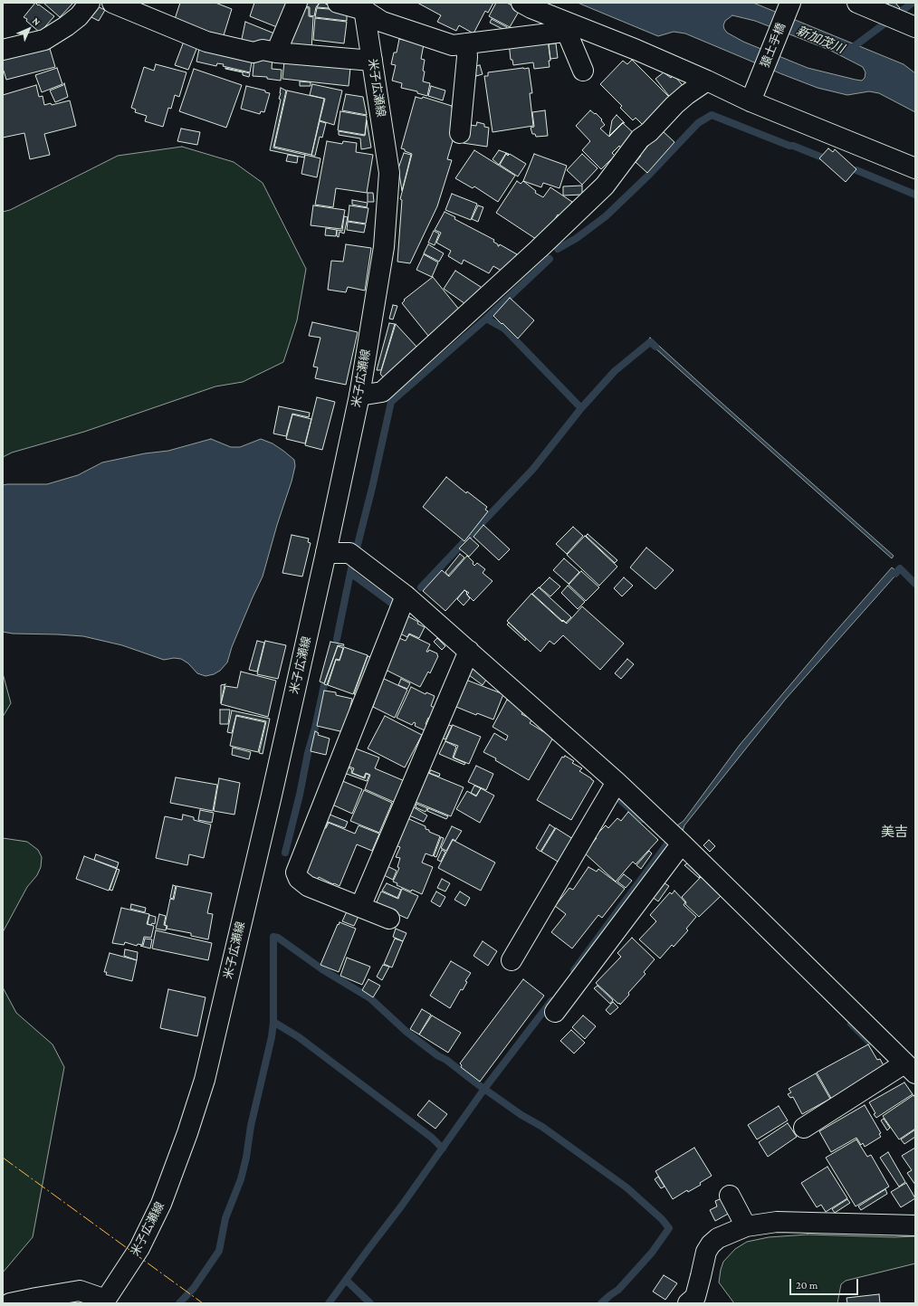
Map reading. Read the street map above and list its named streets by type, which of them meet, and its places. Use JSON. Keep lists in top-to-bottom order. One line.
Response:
{"streets":{"street":["猿土手橋","米子広瀬線"]},"districts":["美吉"],"water":["新加茂川"],"scale_bar":"20 m","north":"top right"}
